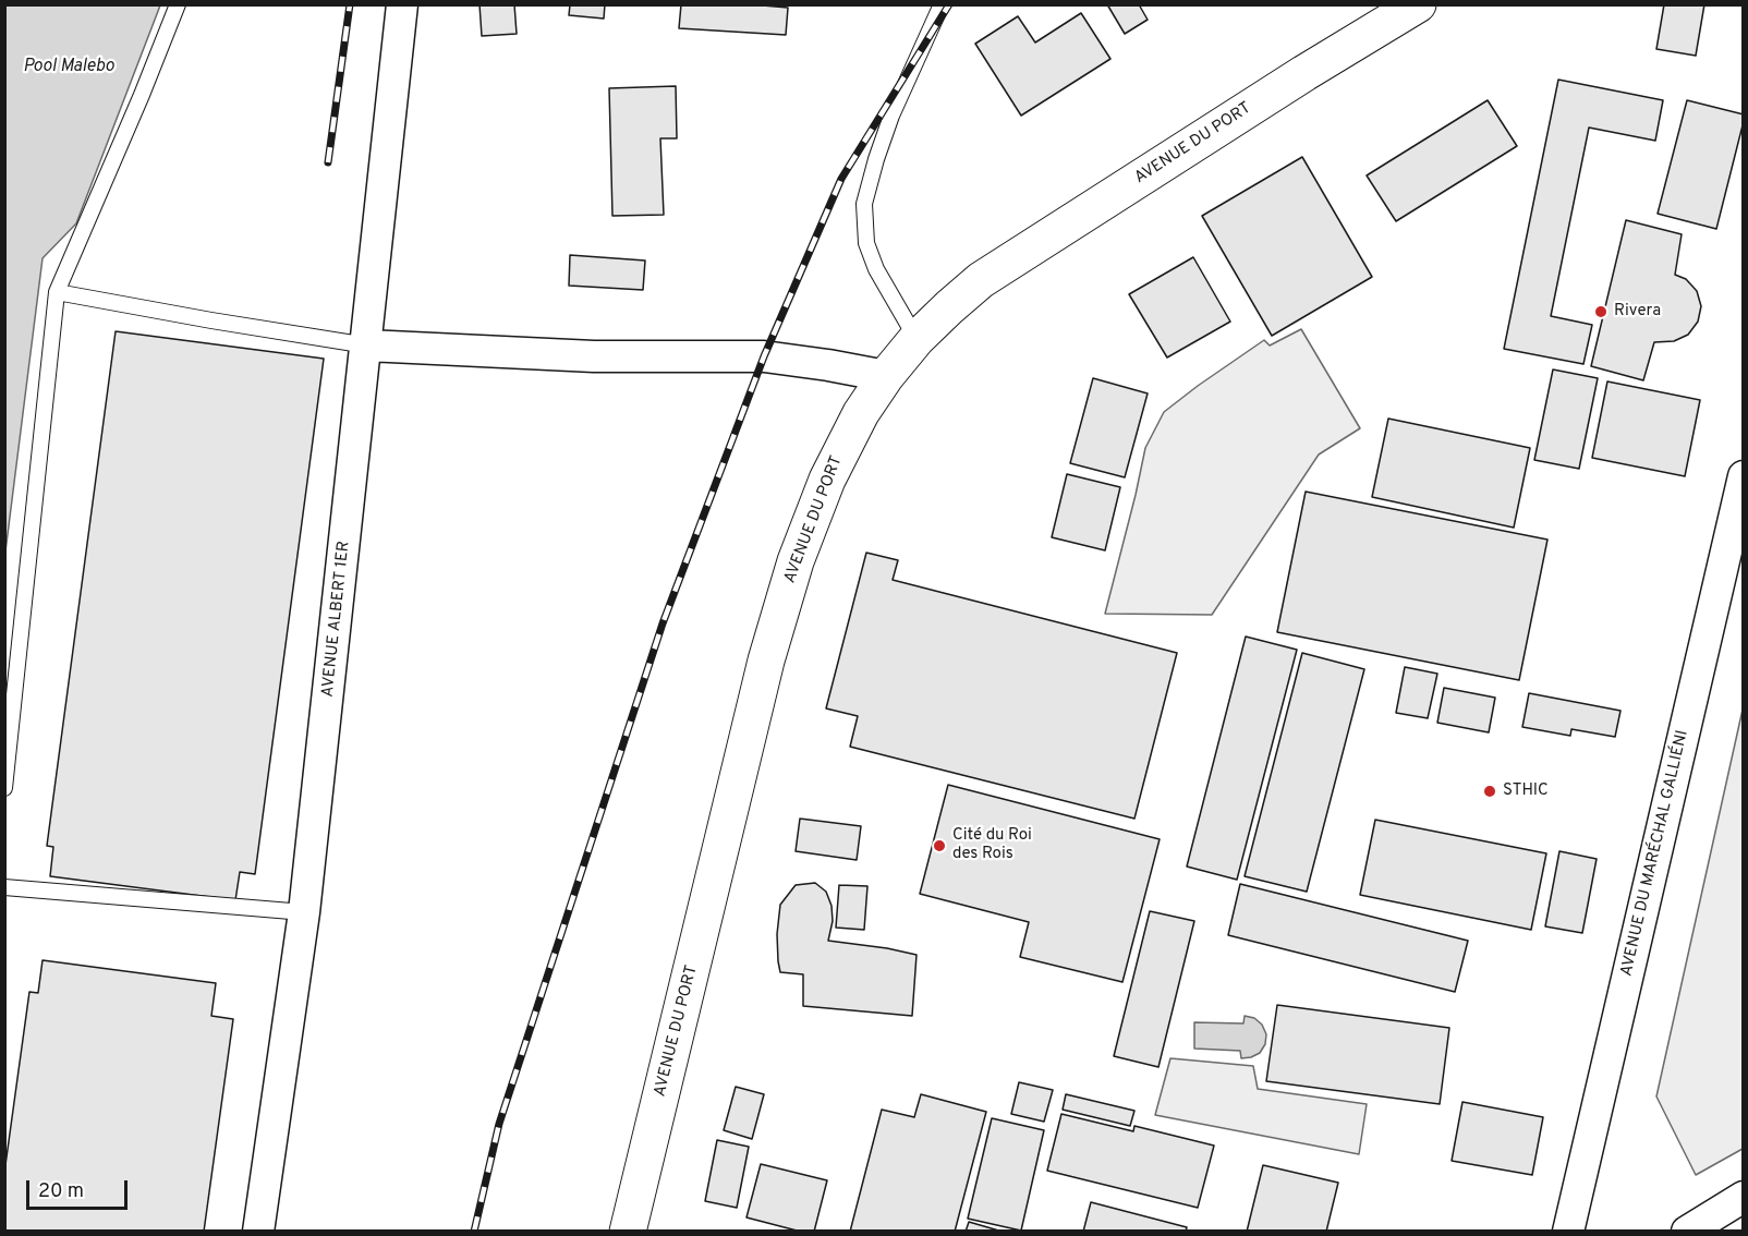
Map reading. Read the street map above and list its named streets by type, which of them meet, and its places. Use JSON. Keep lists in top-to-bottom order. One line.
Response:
{"streets":{"main road":["AVENUE DU PORT"],"street":["AVENUE ALBERT 1ER","AVENUE DU MARÉCHAL GALLIÉNI"]},"water":["Pool Malebo"],"places":["Rivera","STHIC","Cité du Roi des Rois"],"scale_bar":"20 m"}
